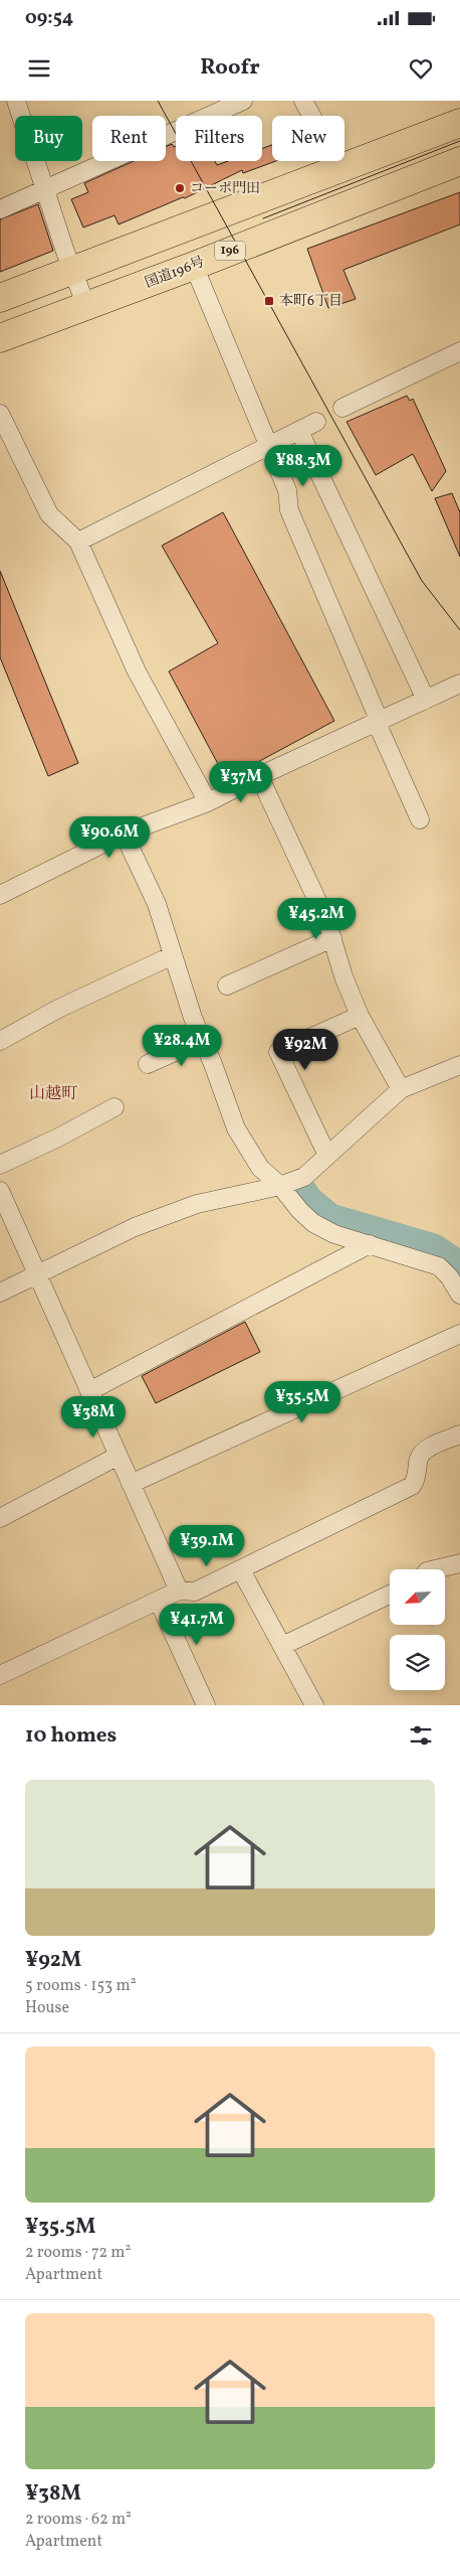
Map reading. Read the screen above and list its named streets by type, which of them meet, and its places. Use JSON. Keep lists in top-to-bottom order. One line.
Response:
{"streets":{"highway":["196","国道196号"]},"districts":["山越町"],"places":{"other":["コーポ門田"],"transit":["本町6丁目"]},"north":"bottom left","page":{"status":"09:54","header":"Roofr","chip":["Buy","Rent","Filters","New"],"price":["¥88.3M","¥37M","¥90.6M","¥45.2M","¥28.4M","¥92M","¥35.5M","¥38M","¥39.1M","¥41.7M"],"heading":"10 homes","list":[{"name":"¥92M","note":"5 rooms · 153 m² · House"},{"name":"¥35.5M","note":"2 rooms · 72 m² · Apartment"},{"name":"¥38M","note":"2 rooms · 62 m² · Apartment"}]}}
